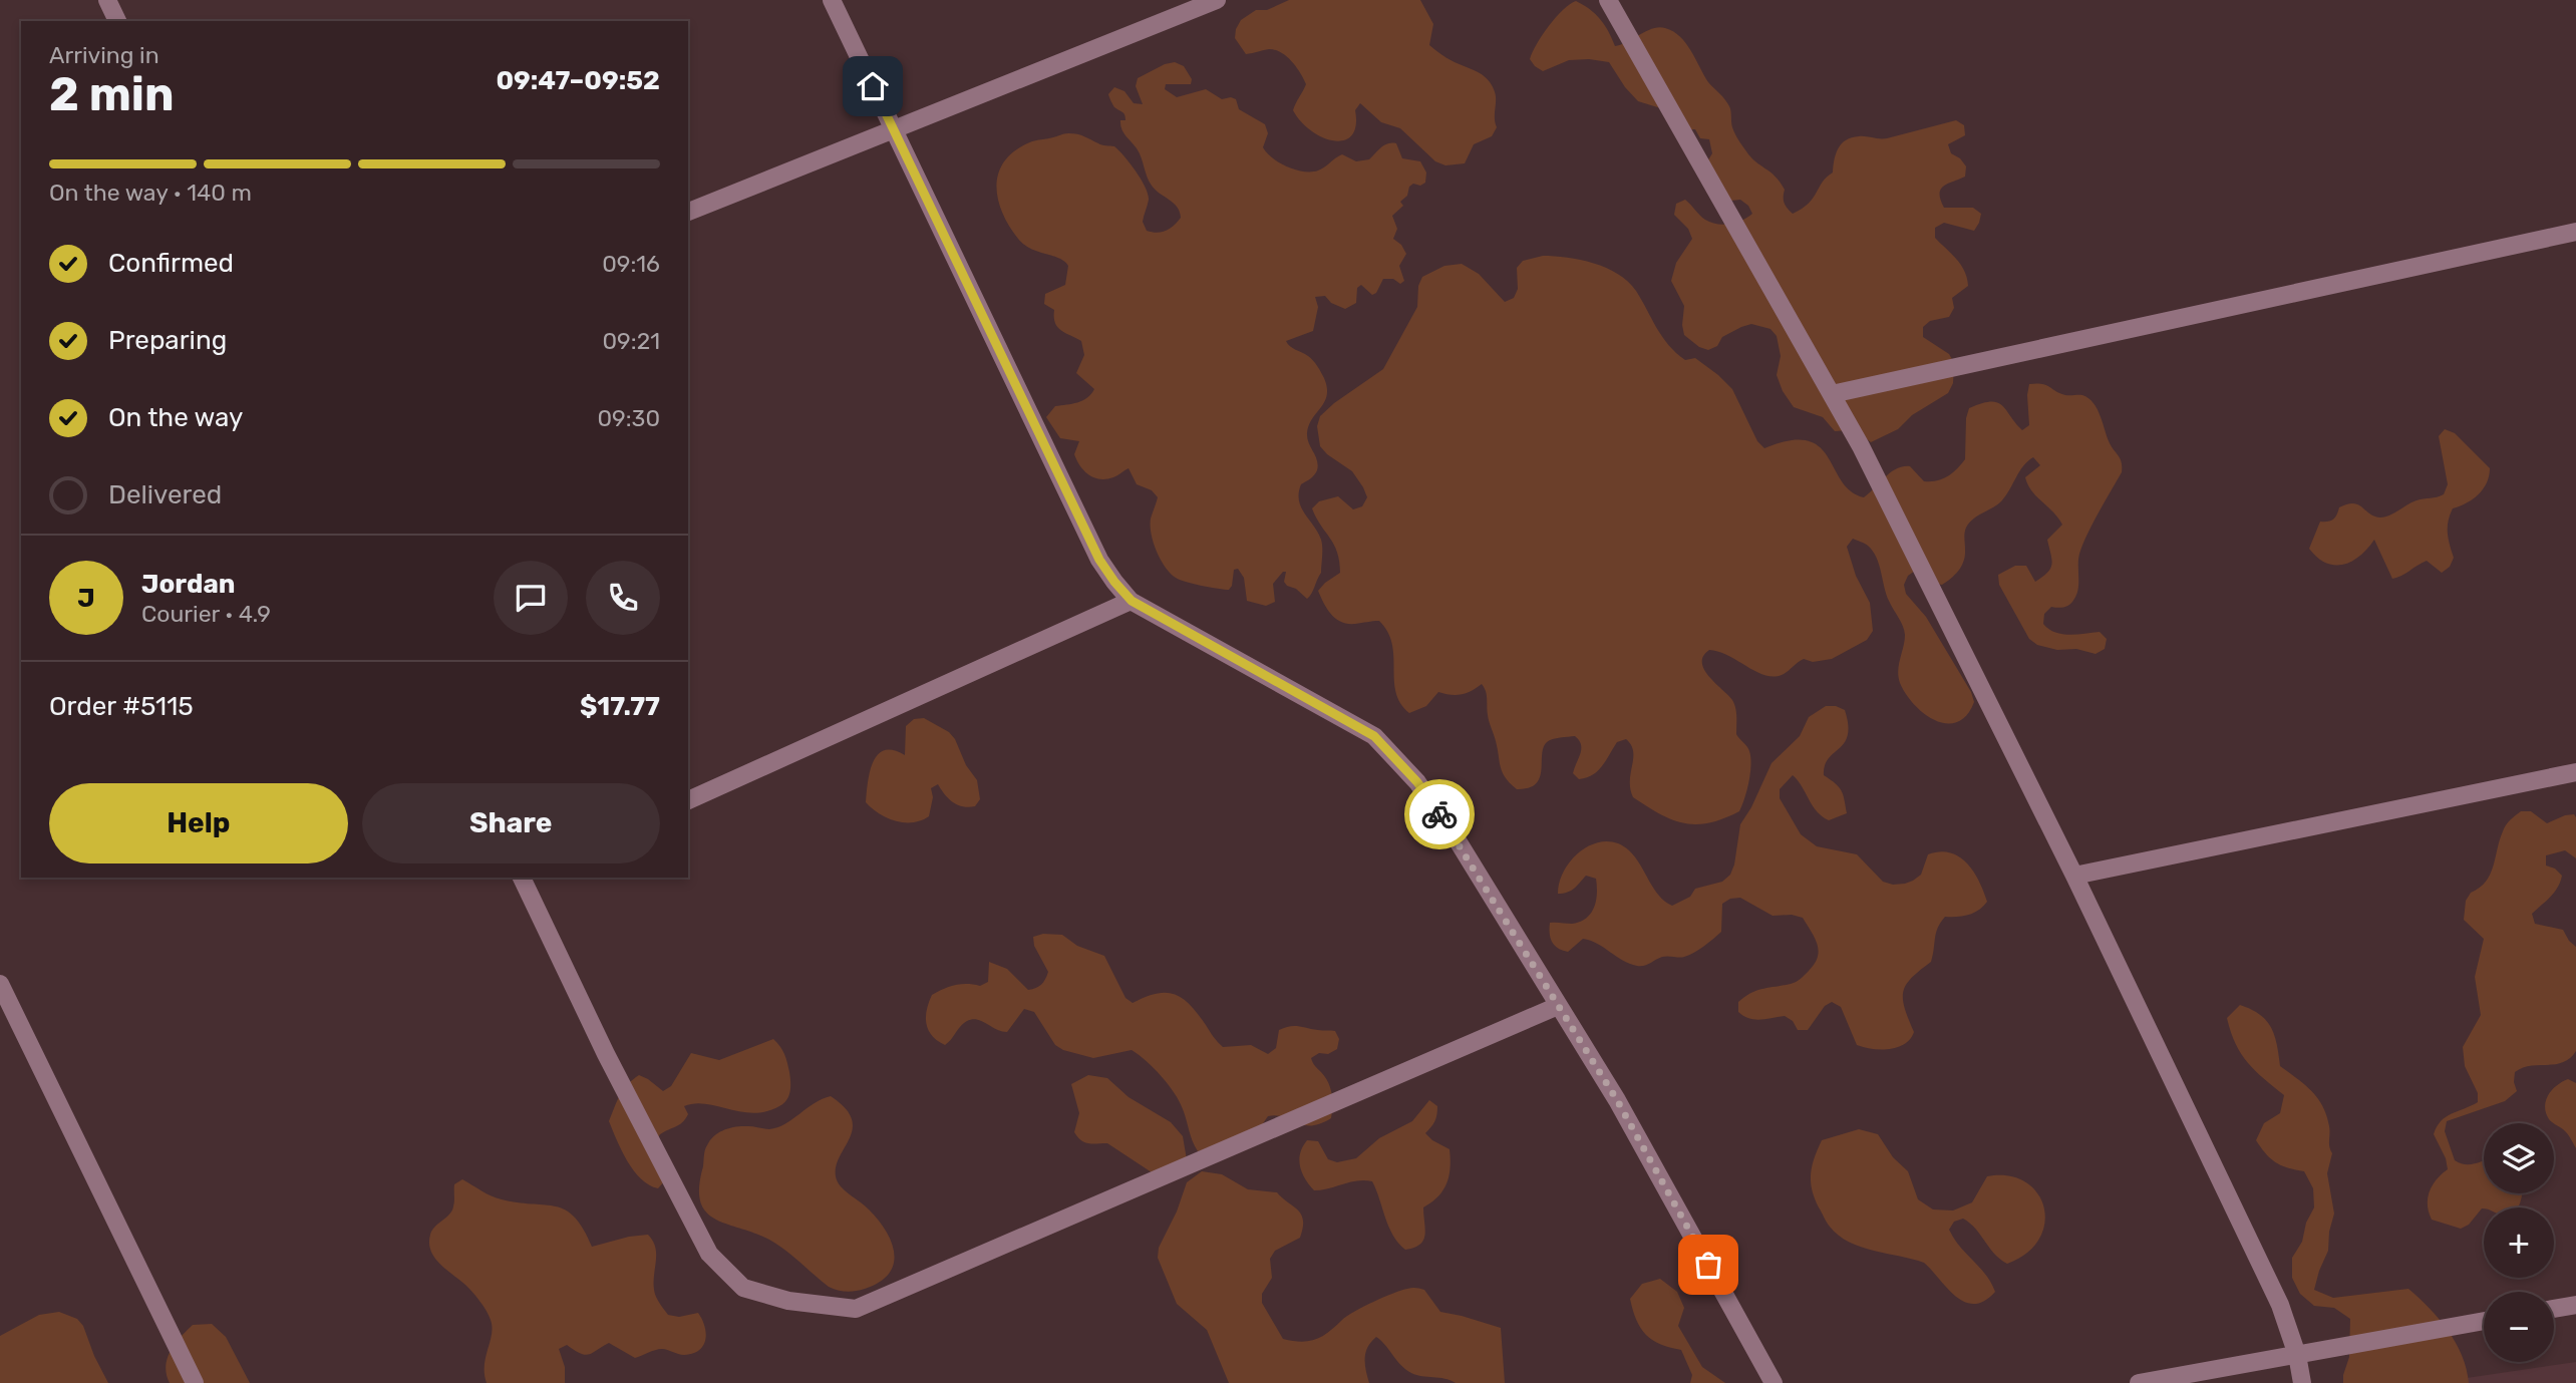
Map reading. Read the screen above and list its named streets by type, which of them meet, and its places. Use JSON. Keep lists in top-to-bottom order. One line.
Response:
{"page":{"heading":["2 min","Arriving in","09:47–09:52"],"panel":["Jordan","Courier · 4.9","Order #5115","$17.77"],"bar":"On the way · 140 m","list":[["Confirmed","09:16"],["Preparing","09:21"],["On the way","09:30"],"Delivered"],"round":"J","buttons":["Help","Share"],"map_buttons":["+","−"]}}
